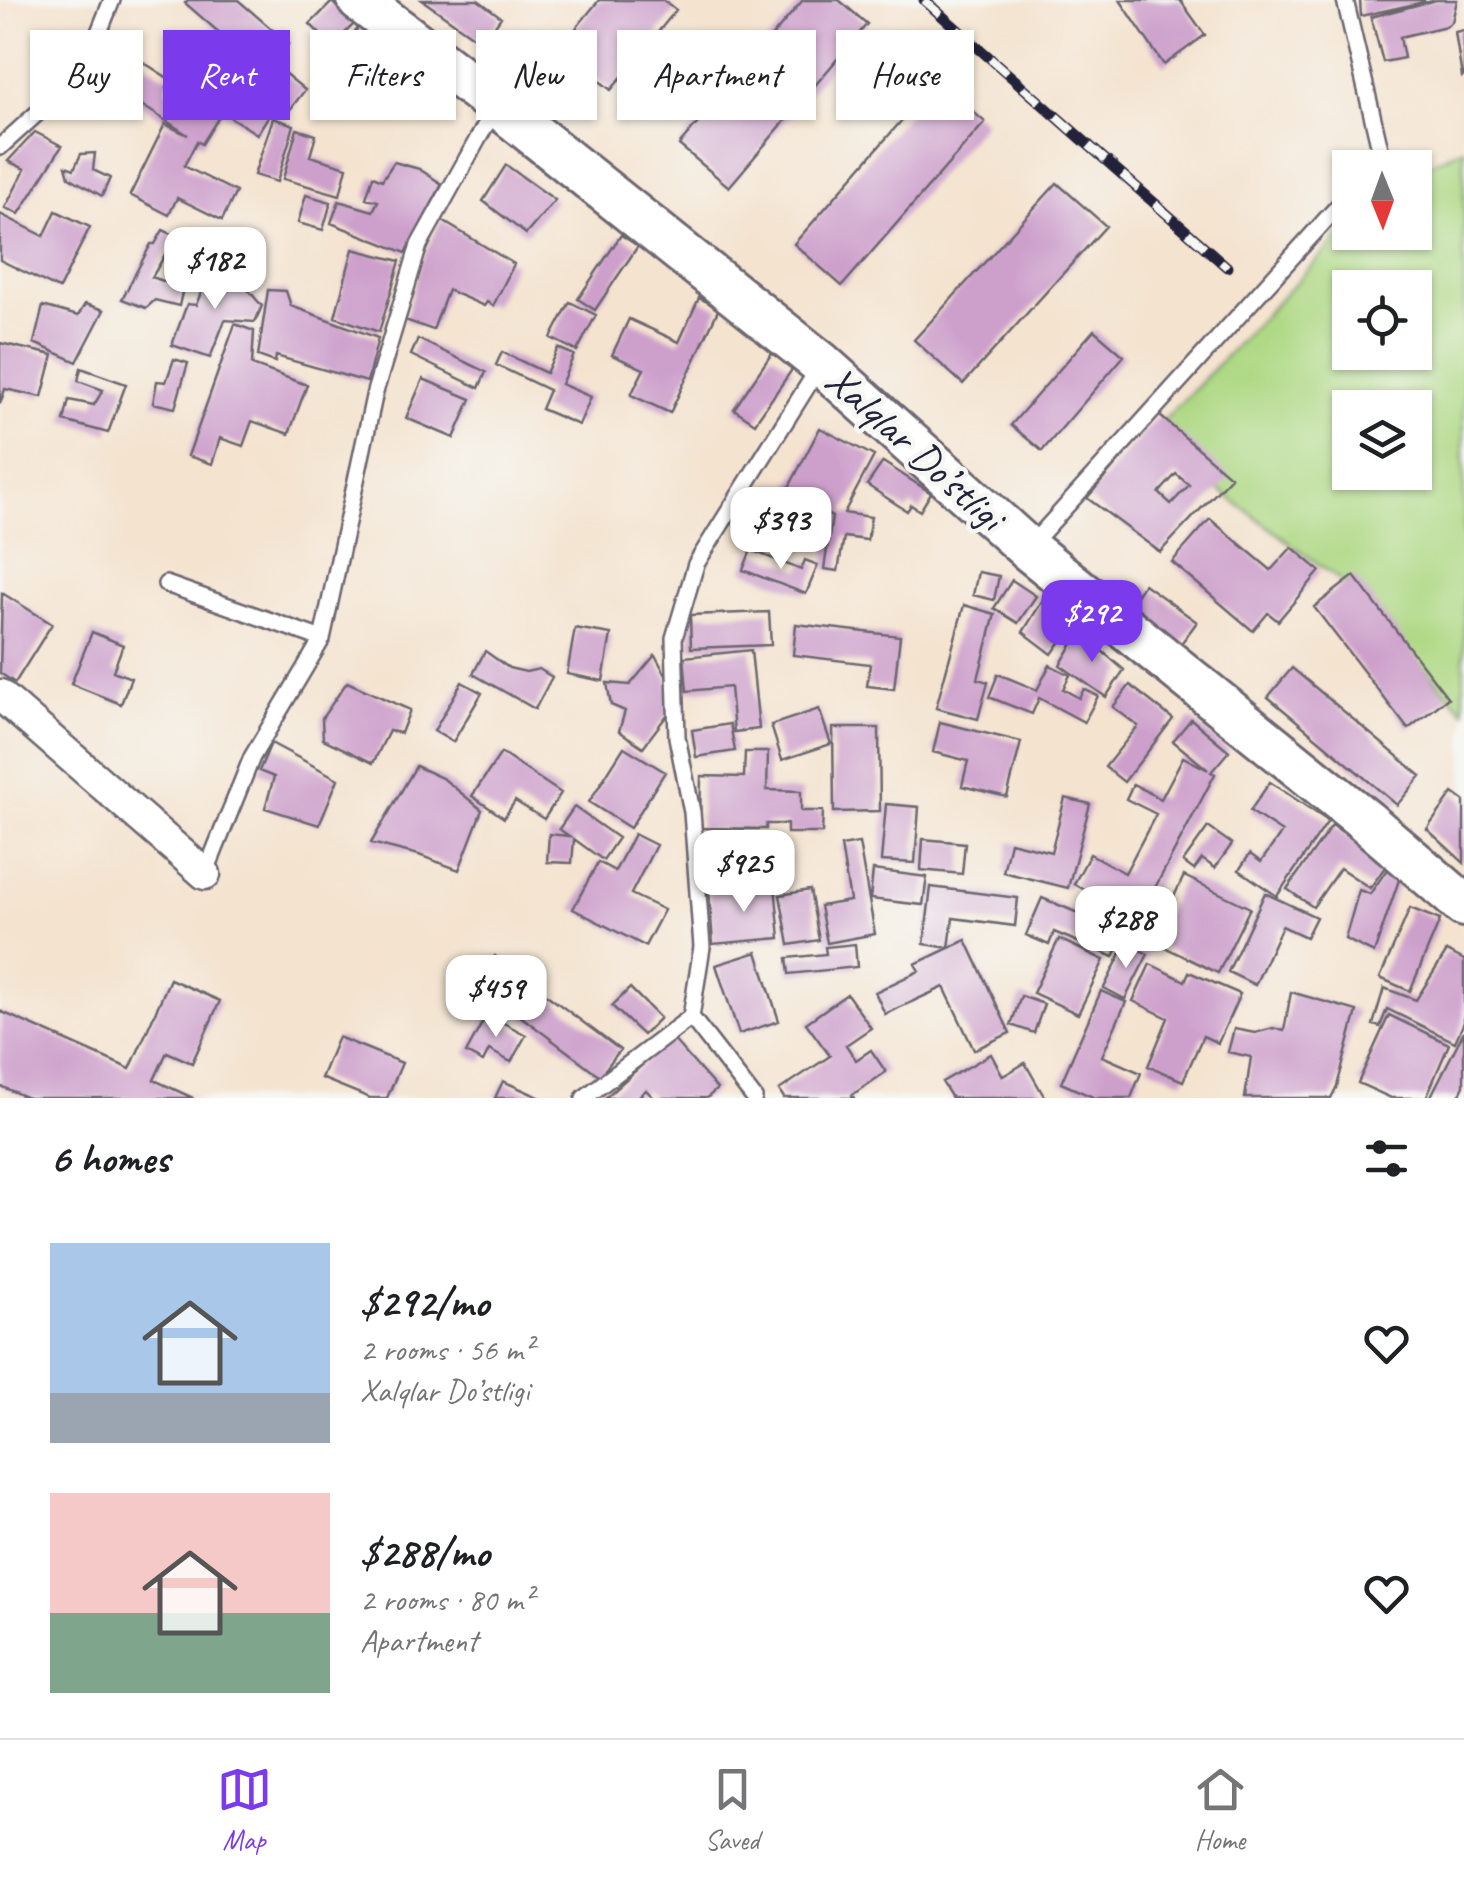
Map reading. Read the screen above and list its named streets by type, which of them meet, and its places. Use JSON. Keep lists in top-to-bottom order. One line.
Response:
{"streets":{"main road":["Xalqlar Do’stligi"]},"north":"bottom","page":{"chip":["Buy","Rent","Filters","New","Apartment","House"],"price":["$182","$393","$292","$925","$288","$459"],"heading":"6 homes","list":[{"name":"$292/mo","note":"2 rooms · 56 m² · Xalqlar Do’stligi"},{"name":"$288/mo","note":"2 rooms · 80 m² · Apartment"}],"tabs":["Map","Saved","Home"]}}
